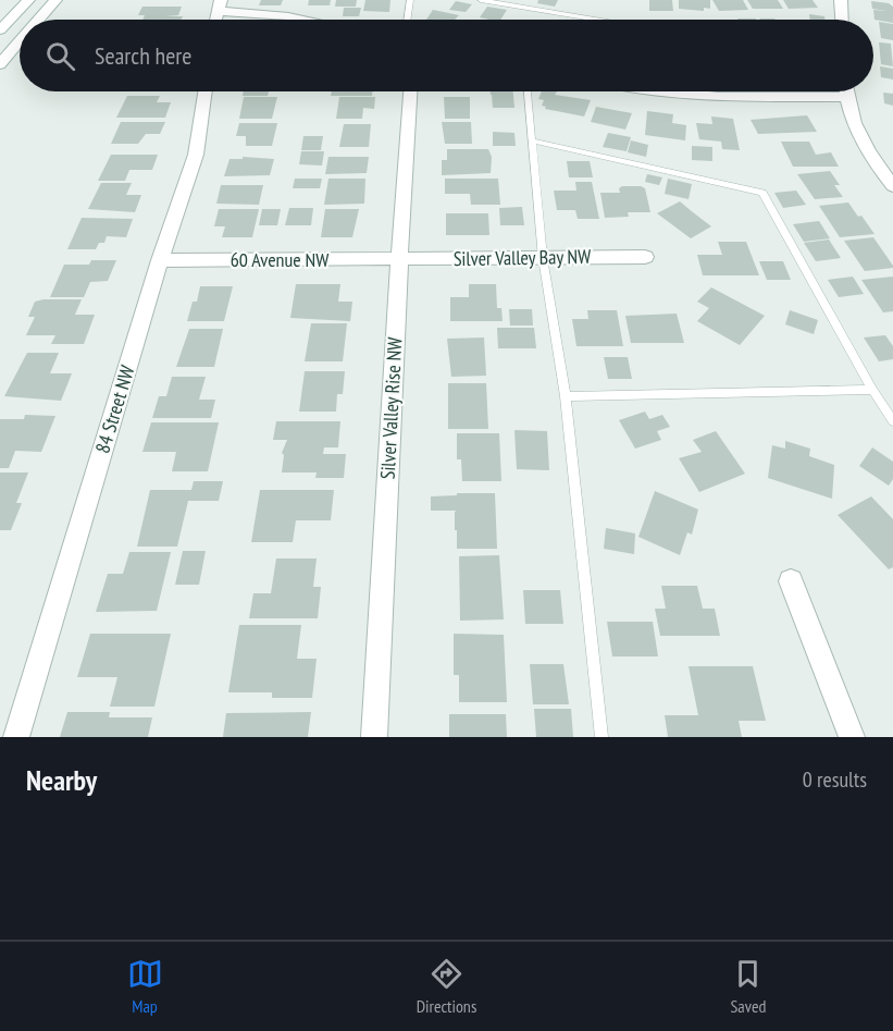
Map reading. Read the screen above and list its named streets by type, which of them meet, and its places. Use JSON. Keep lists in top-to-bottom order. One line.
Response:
{"streets":{"street":["Silver Valley Bay NW","60 Avenue NW","Silver Valley Rise NW","84 Street NW"]},"crossings":[["Silver Valley Bay NW","60 Avenue NW"],["Silver Valley Bay NW","Silver Valley Rise NW"],["60 Avenue NW","Silver Valley Rise NW"],["60 Avenue NW","84 Street NW"]],"page":{"search":"Search here","heading":["Nearby","0 results"],"nav":["Map","Directions","Saved"]}}
